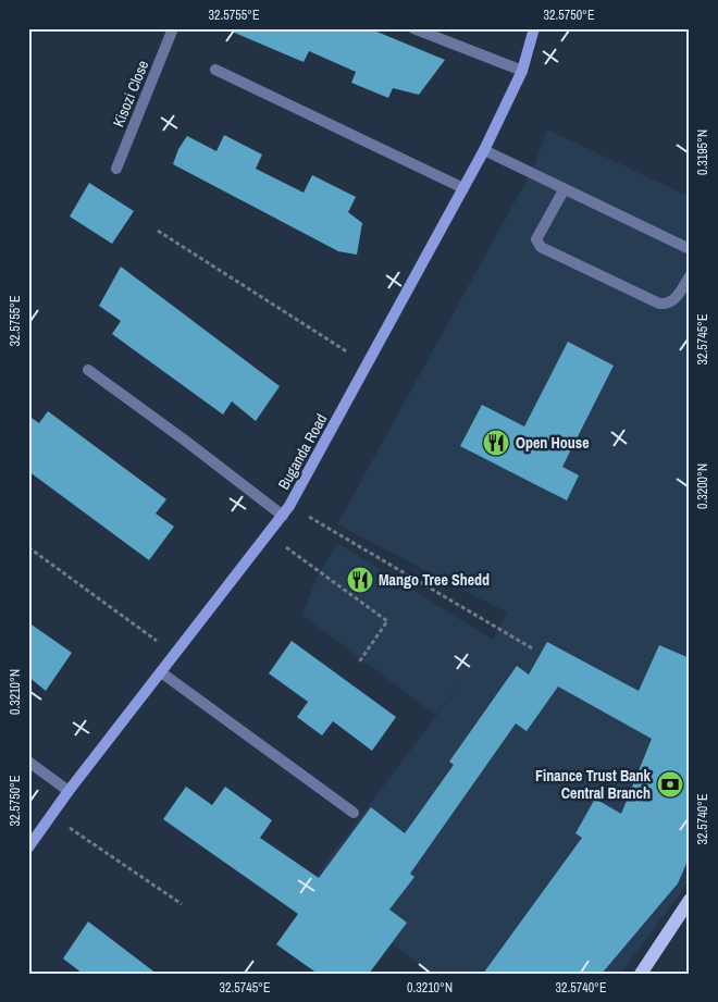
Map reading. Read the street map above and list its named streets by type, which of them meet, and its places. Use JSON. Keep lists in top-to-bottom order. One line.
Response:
{"streets":{"main road":["Buganda Road"],"lane":["Kisozi Close"]},"places":{"restaurant":["Open House","Mango Tree Shedd"],"bank":["Finance Trust Bank Central Branch"]},"coordinates":["32.5755°E","32.5750°E","0.3195°N","32.5745°E","0.3200°N","0.3210°N","32.5740°E"]}
